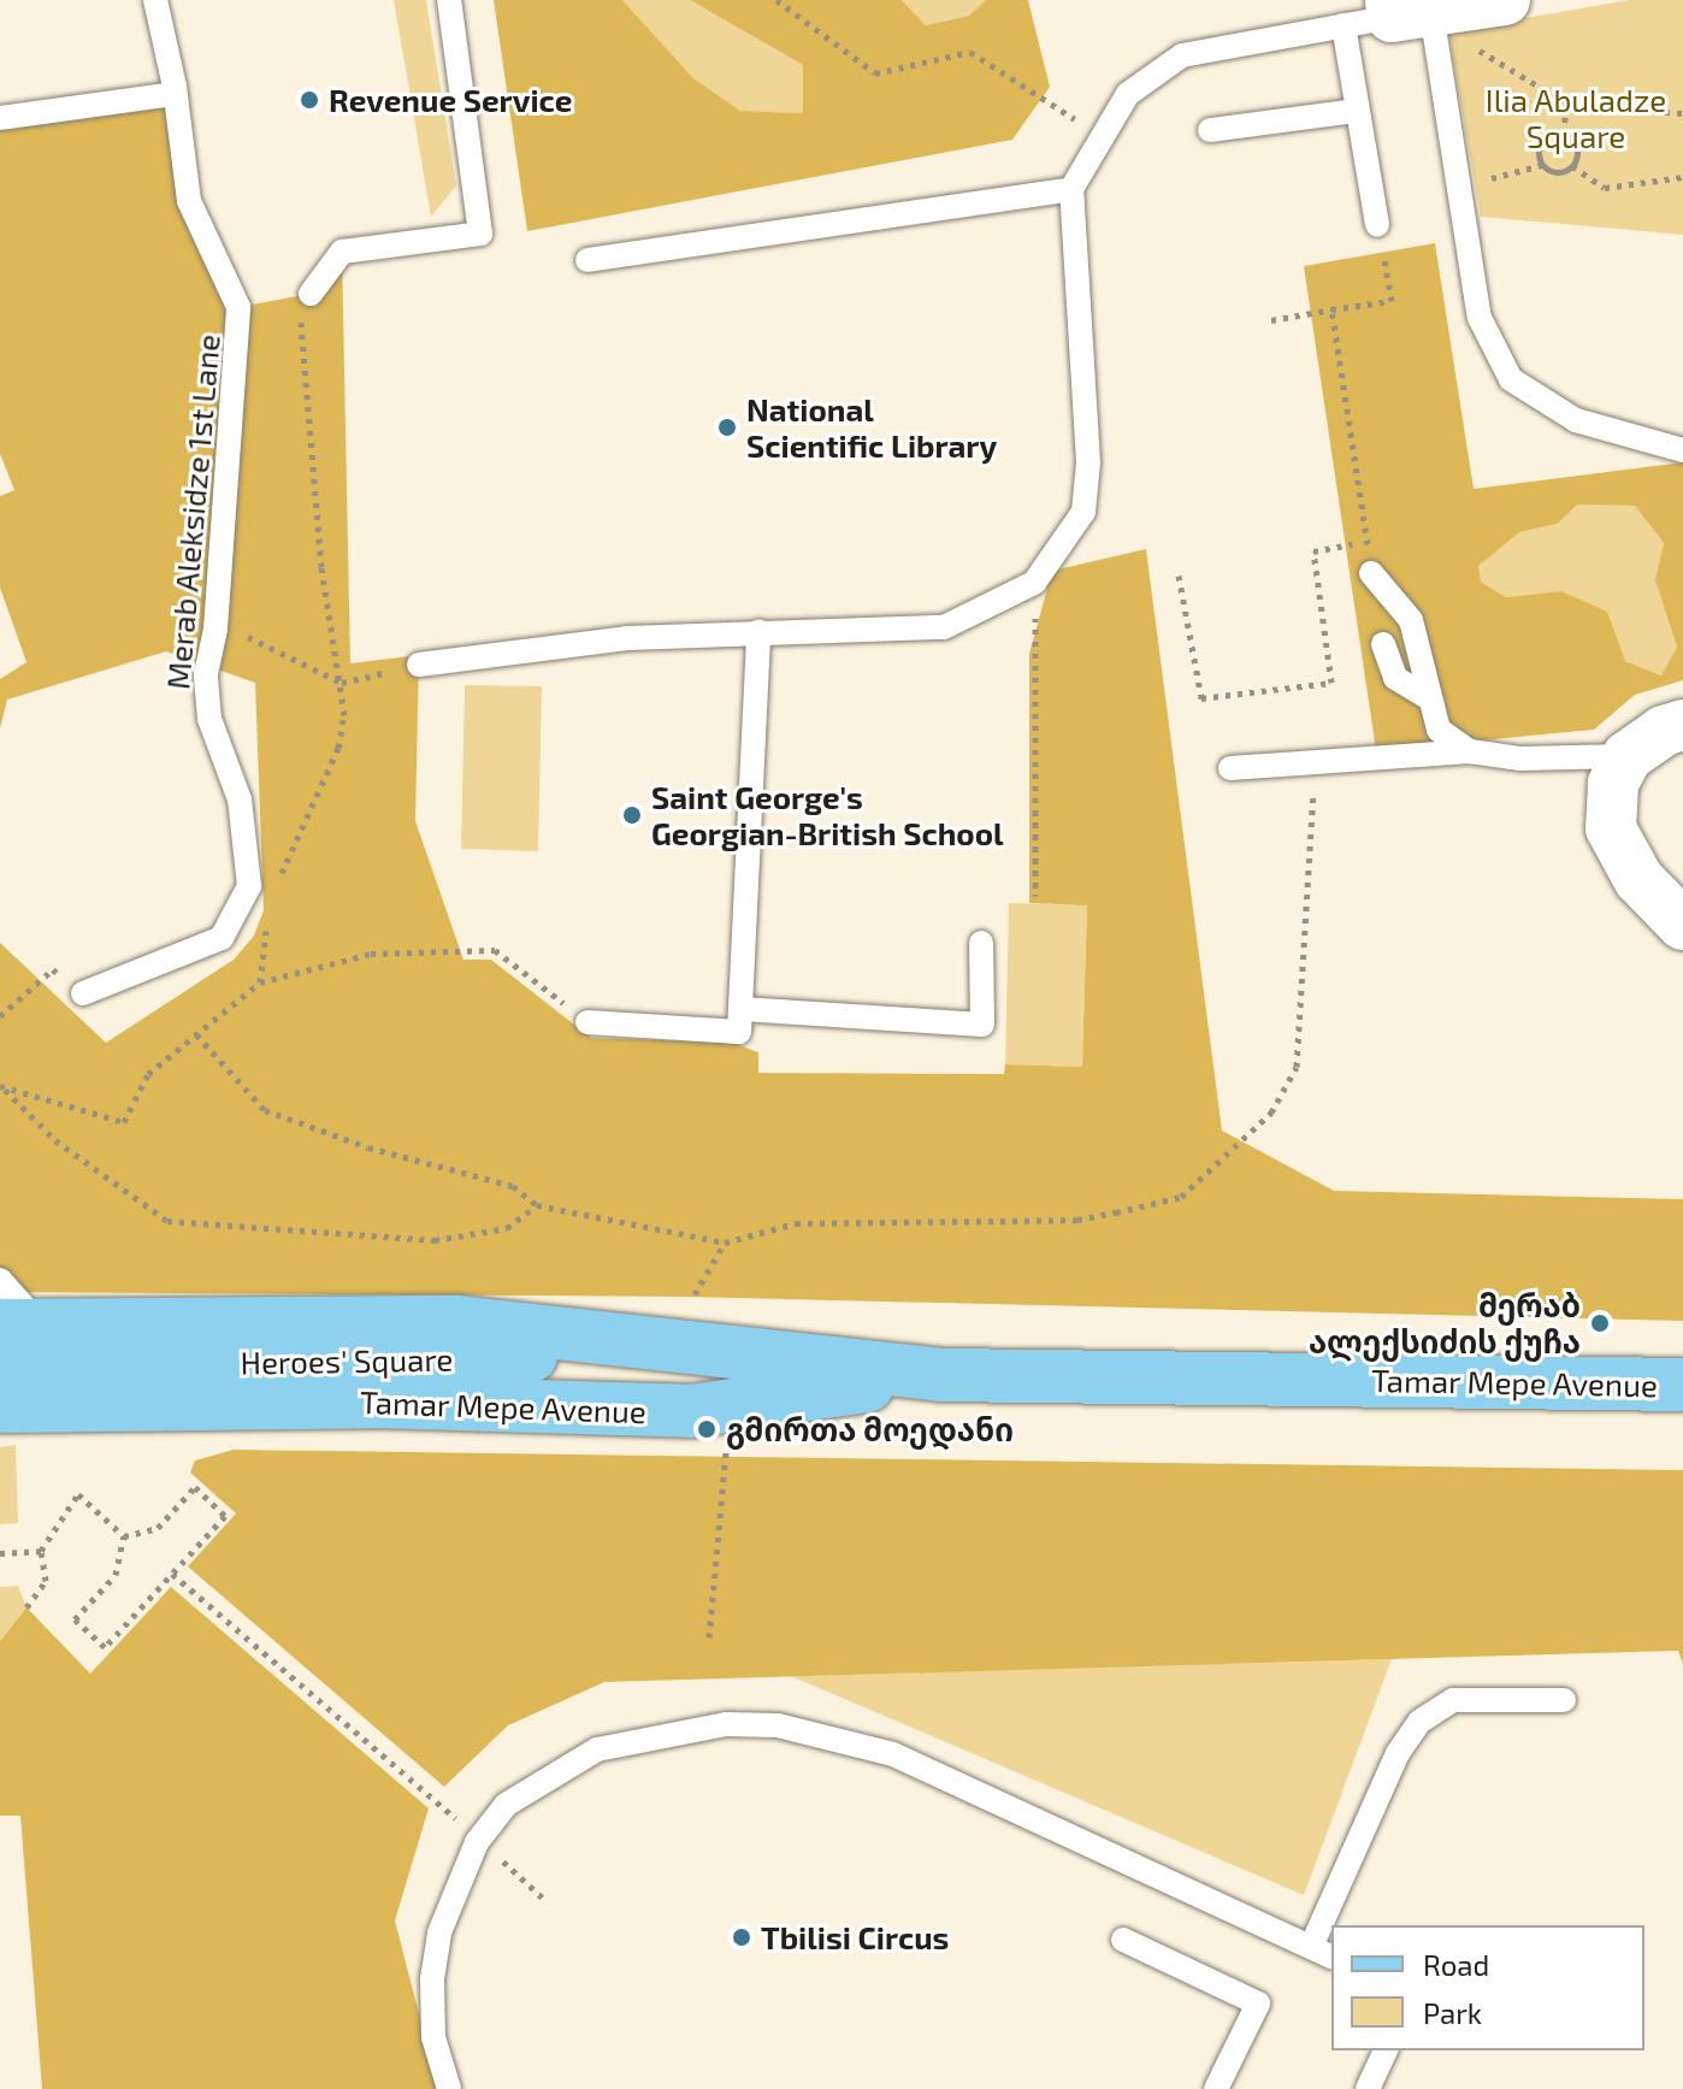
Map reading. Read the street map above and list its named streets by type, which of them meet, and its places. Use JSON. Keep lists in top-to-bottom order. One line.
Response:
{"streets":{"main road":["Heroes' Square","Tamar Mepe Avenue"],"lane":["Merab Aleksidze 1st Lane"]},"crossings":[["Heroes' Square","Tamar Mepe Avenue"]],"parks":["Ilia Abuladze Square"],"places":["Revenue Service","National Scientific Library","Saint George's Georgian-British School","მერაბ ალექსიძის ქუჩა","გმირთა მოედანი","Tbilisi Circus"],"legend":["Road","Park"]}
